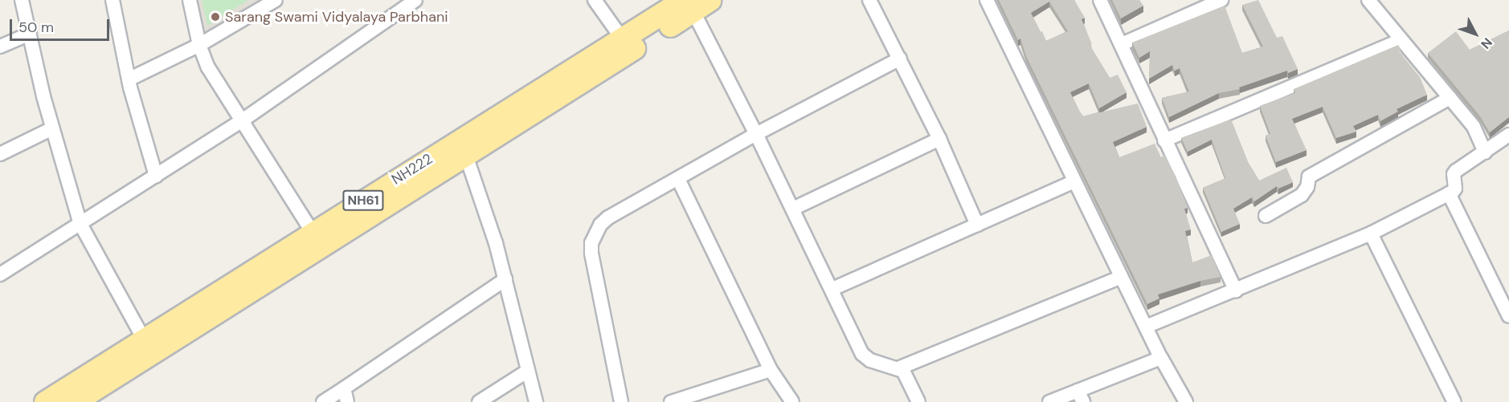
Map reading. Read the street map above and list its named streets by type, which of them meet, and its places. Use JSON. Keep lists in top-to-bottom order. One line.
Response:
{"streets":{"highway":["NH222","NH61"]},"places":["Sarang Swami Vidyalaya Parbhani"],"scale_bar":"50 m","north":"bottom right"}
